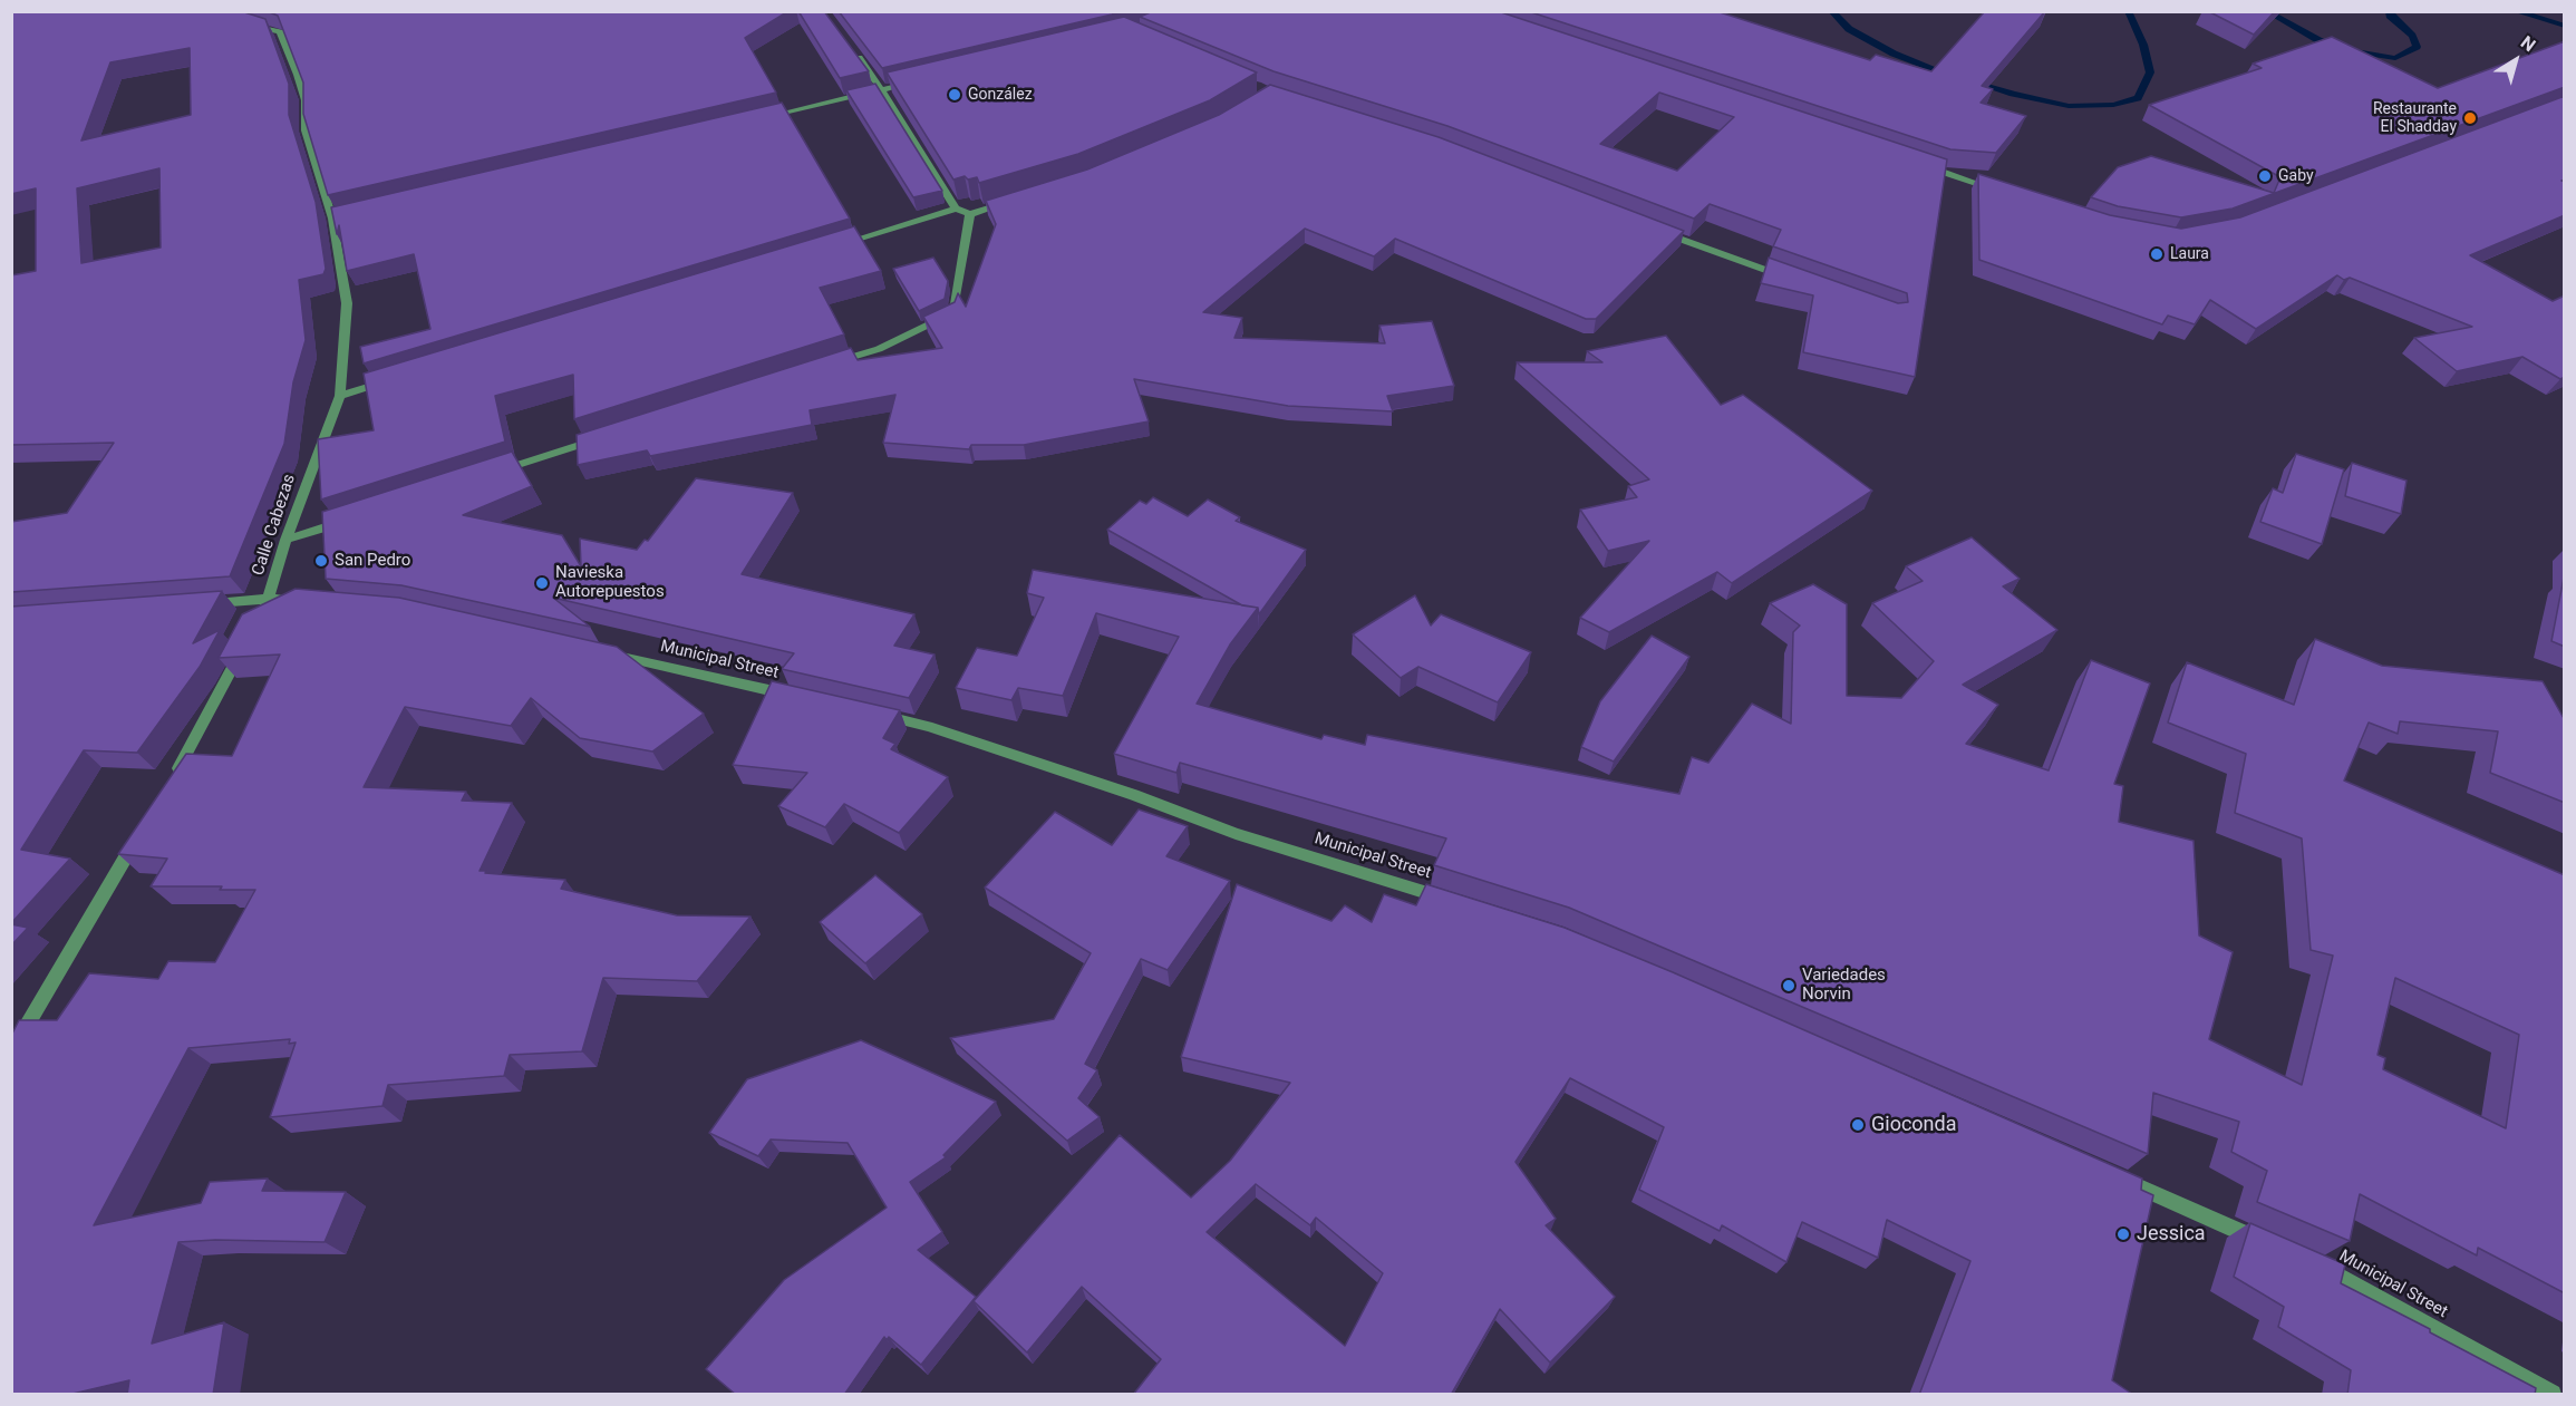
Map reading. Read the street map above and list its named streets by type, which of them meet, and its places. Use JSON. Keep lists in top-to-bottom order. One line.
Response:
{"streets":{"street":["Calle Cabezas","Municipal Street"]},"places":["González","Restaurante El Shadday","Gaby","Laura","San Pedro","Navieska Autorepuestos","Variedades Norvin","Gioconda","Jessica"],"north":"top right"}
